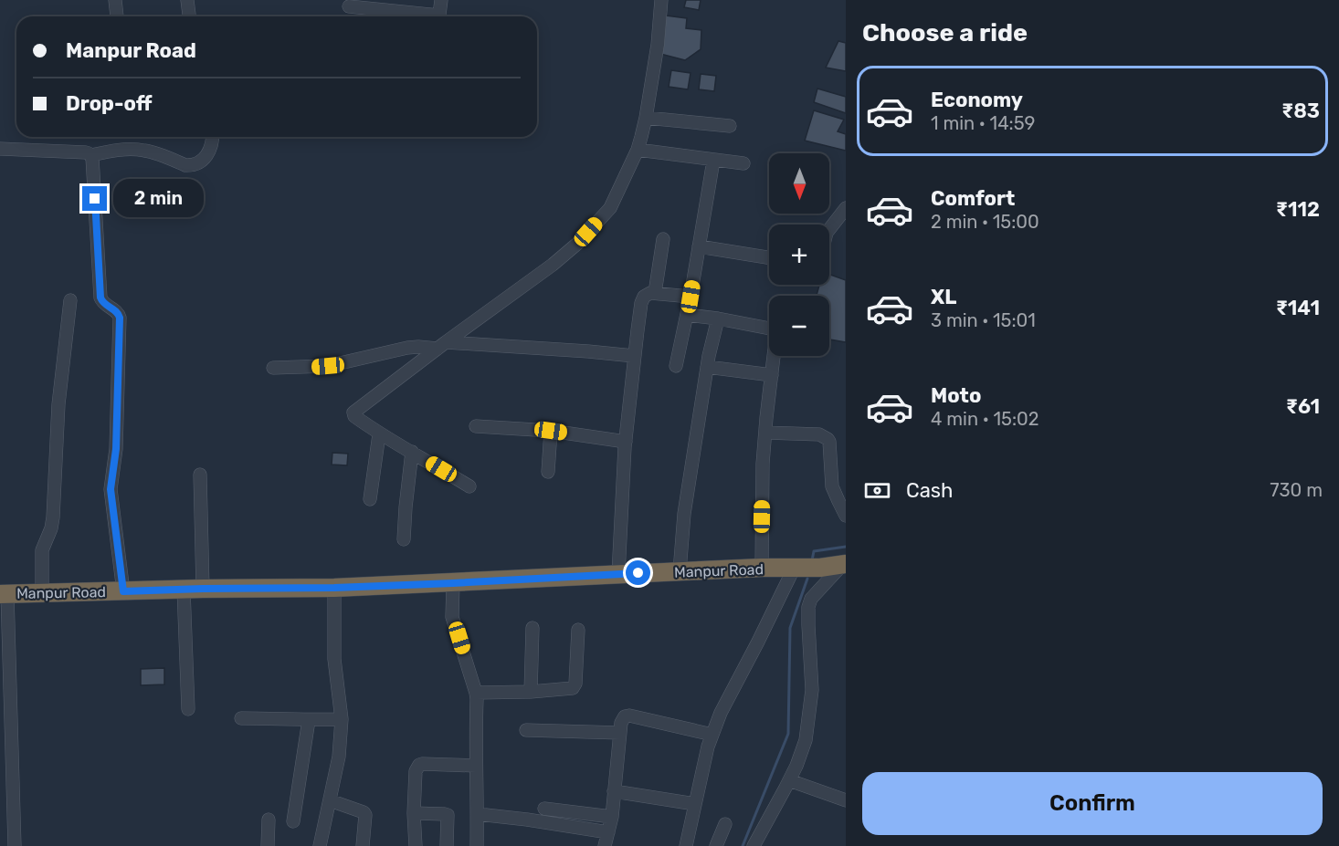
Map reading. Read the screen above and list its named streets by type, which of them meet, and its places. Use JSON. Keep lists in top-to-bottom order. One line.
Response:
{"streets":{"highway":["Manpur Road"]},"north":"bottom","page":{"heading":"Choose a ride","banner":["Manpur Road","Drop-off"],"list":[{"name":"Economy","note":"1 min · 14:59","value":"₹83"},{"name":"Comfort","note":"2 min · 15:00","value":"₹112"},{"name":"XL","note":"3 min · 15:01","value":"₹141"},{"name":"Moto","note":"4 min · 15:02","value":"₹61"}],"map_buttons":["+","−"],"bubble":"2 min","pay":["Cash","730 m"],"buttons":"Confirm"}}
